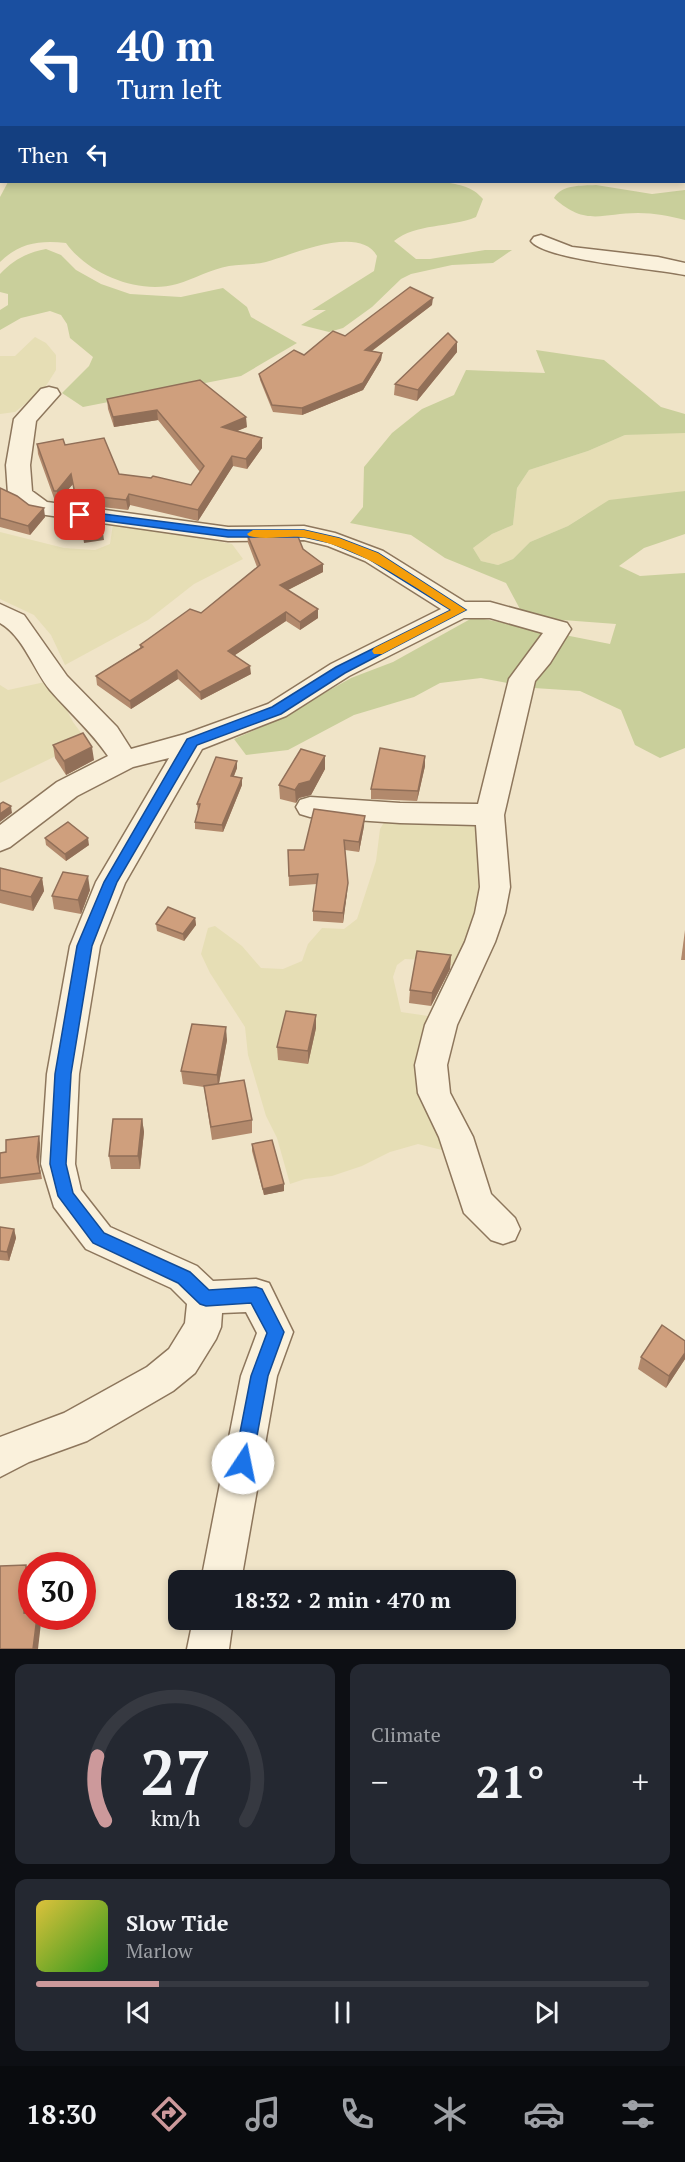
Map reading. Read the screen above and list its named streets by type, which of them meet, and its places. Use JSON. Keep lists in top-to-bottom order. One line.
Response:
{"page":{"turn":["40 m","Turn left"],"then":"Then","limit":"30","trip":"18:32 · 2 min · 470 m","tile":"Climate","heat":["−","21°","+"],"song":["Slow Tide","Marlow"],"tabs":"18:30","gauge":["27","km/h"]}}
